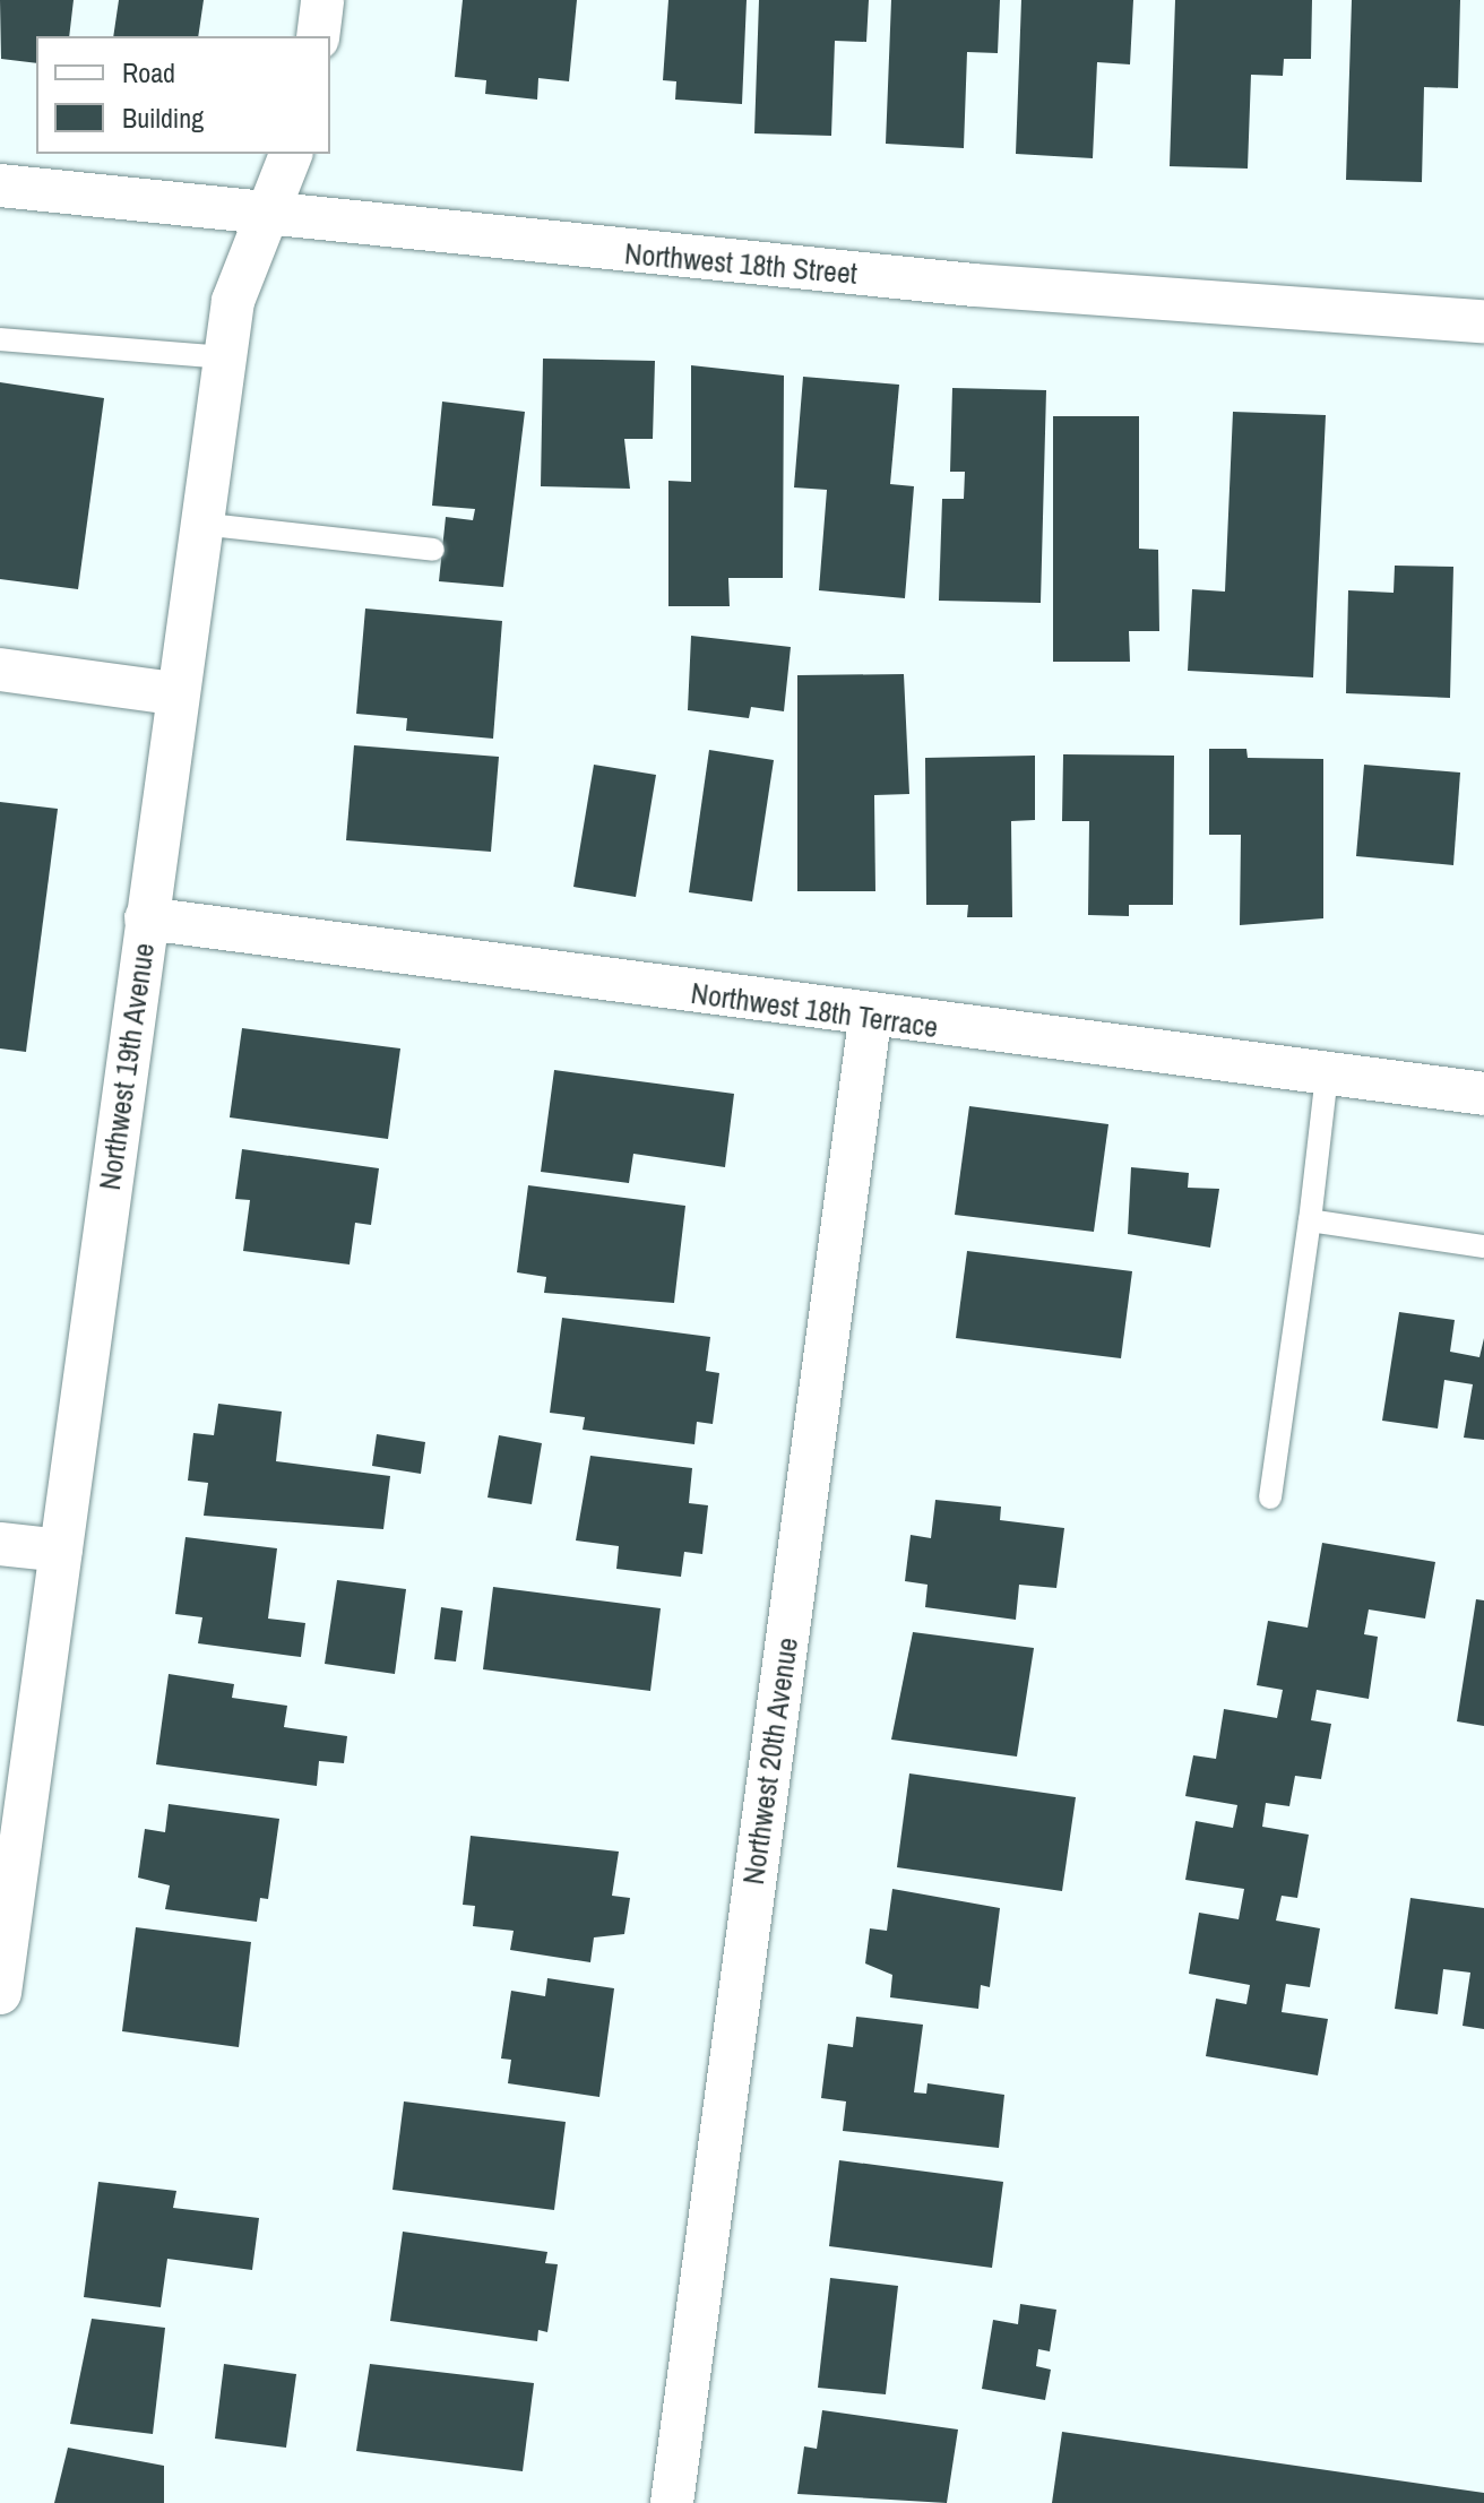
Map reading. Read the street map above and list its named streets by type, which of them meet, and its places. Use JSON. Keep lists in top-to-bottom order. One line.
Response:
{"streets":{"street":["Northwest 18th Street","Northwest 18th Terrace","Northwest 19th Avenue","Northwest 20th Avenue"]},"crossings":[["Northwest 18th Street","Northwest 19th Avenue"],["Northwest 18th Terrace","Northwest 19th Avenue"],["Northwest 18th Terrace","Northwest 20th Avenue"]],"legend":["Road","Building"]}
